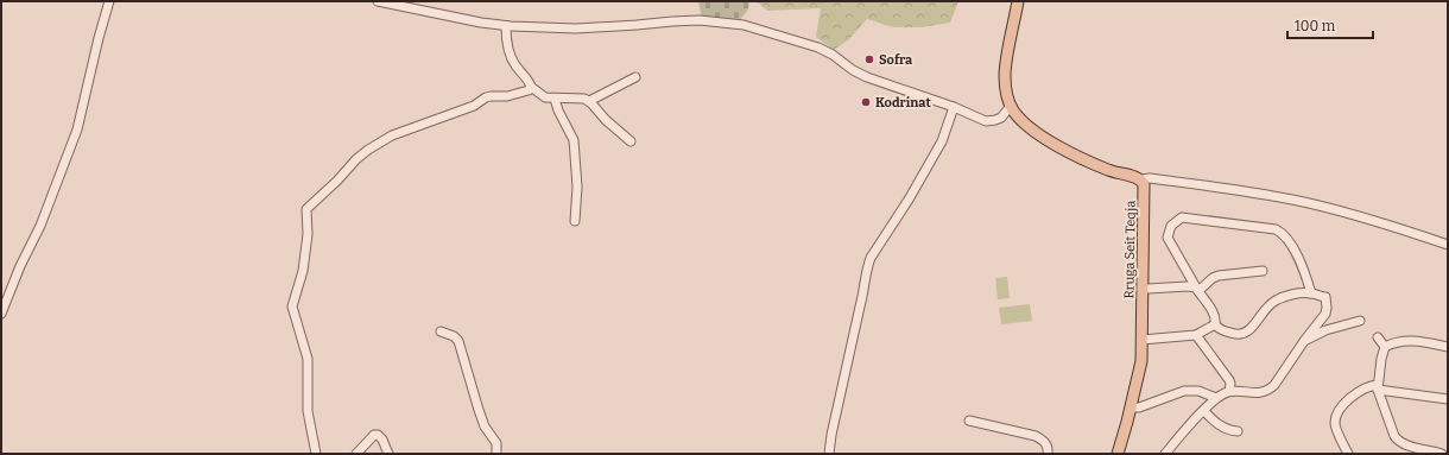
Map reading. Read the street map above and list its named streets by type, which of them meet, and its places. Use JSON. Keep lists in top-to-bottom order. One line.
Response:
{"streets":{"main road":["Rruga Seit Teqja"]},"places":["Sofra","Kodrinat"],"scale_bar":"100 m"}
